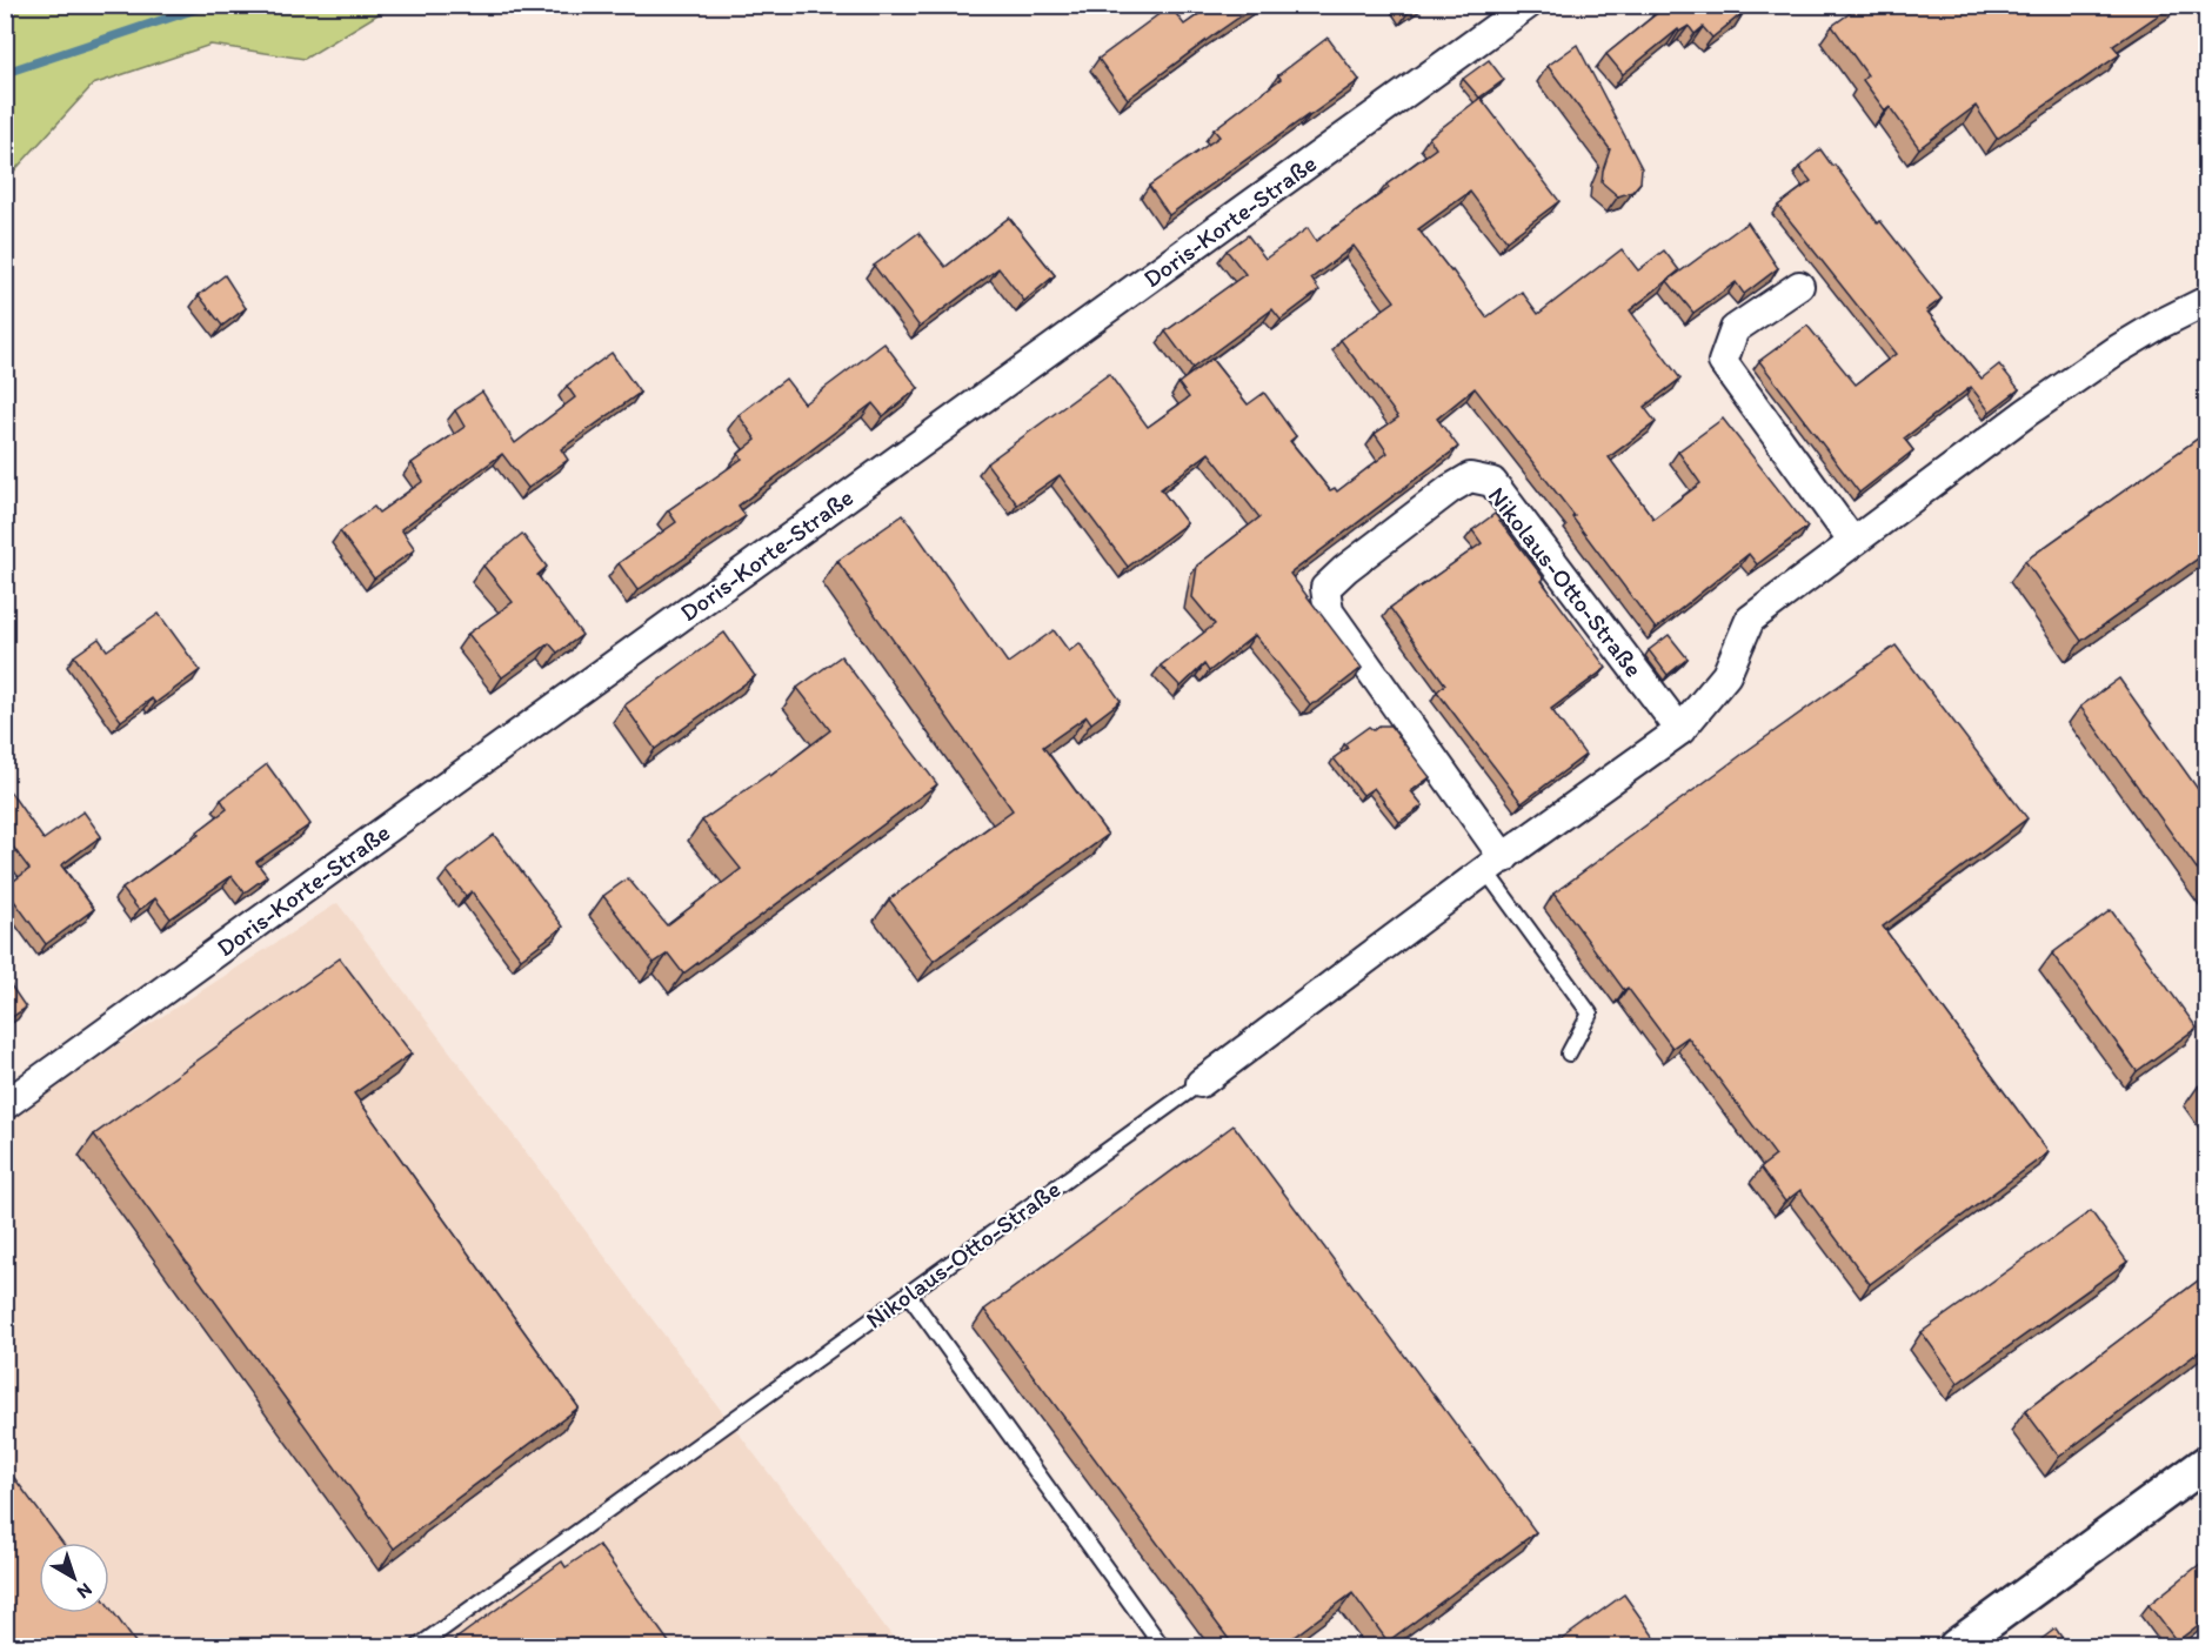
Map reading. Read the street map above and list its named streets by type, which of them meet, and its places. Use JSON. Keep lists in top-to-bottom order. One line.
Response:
{"streets":{"street":["Doris-Korte-Straße","Nikolaus-Otto-Straße"]},"north":"bottom right"}
